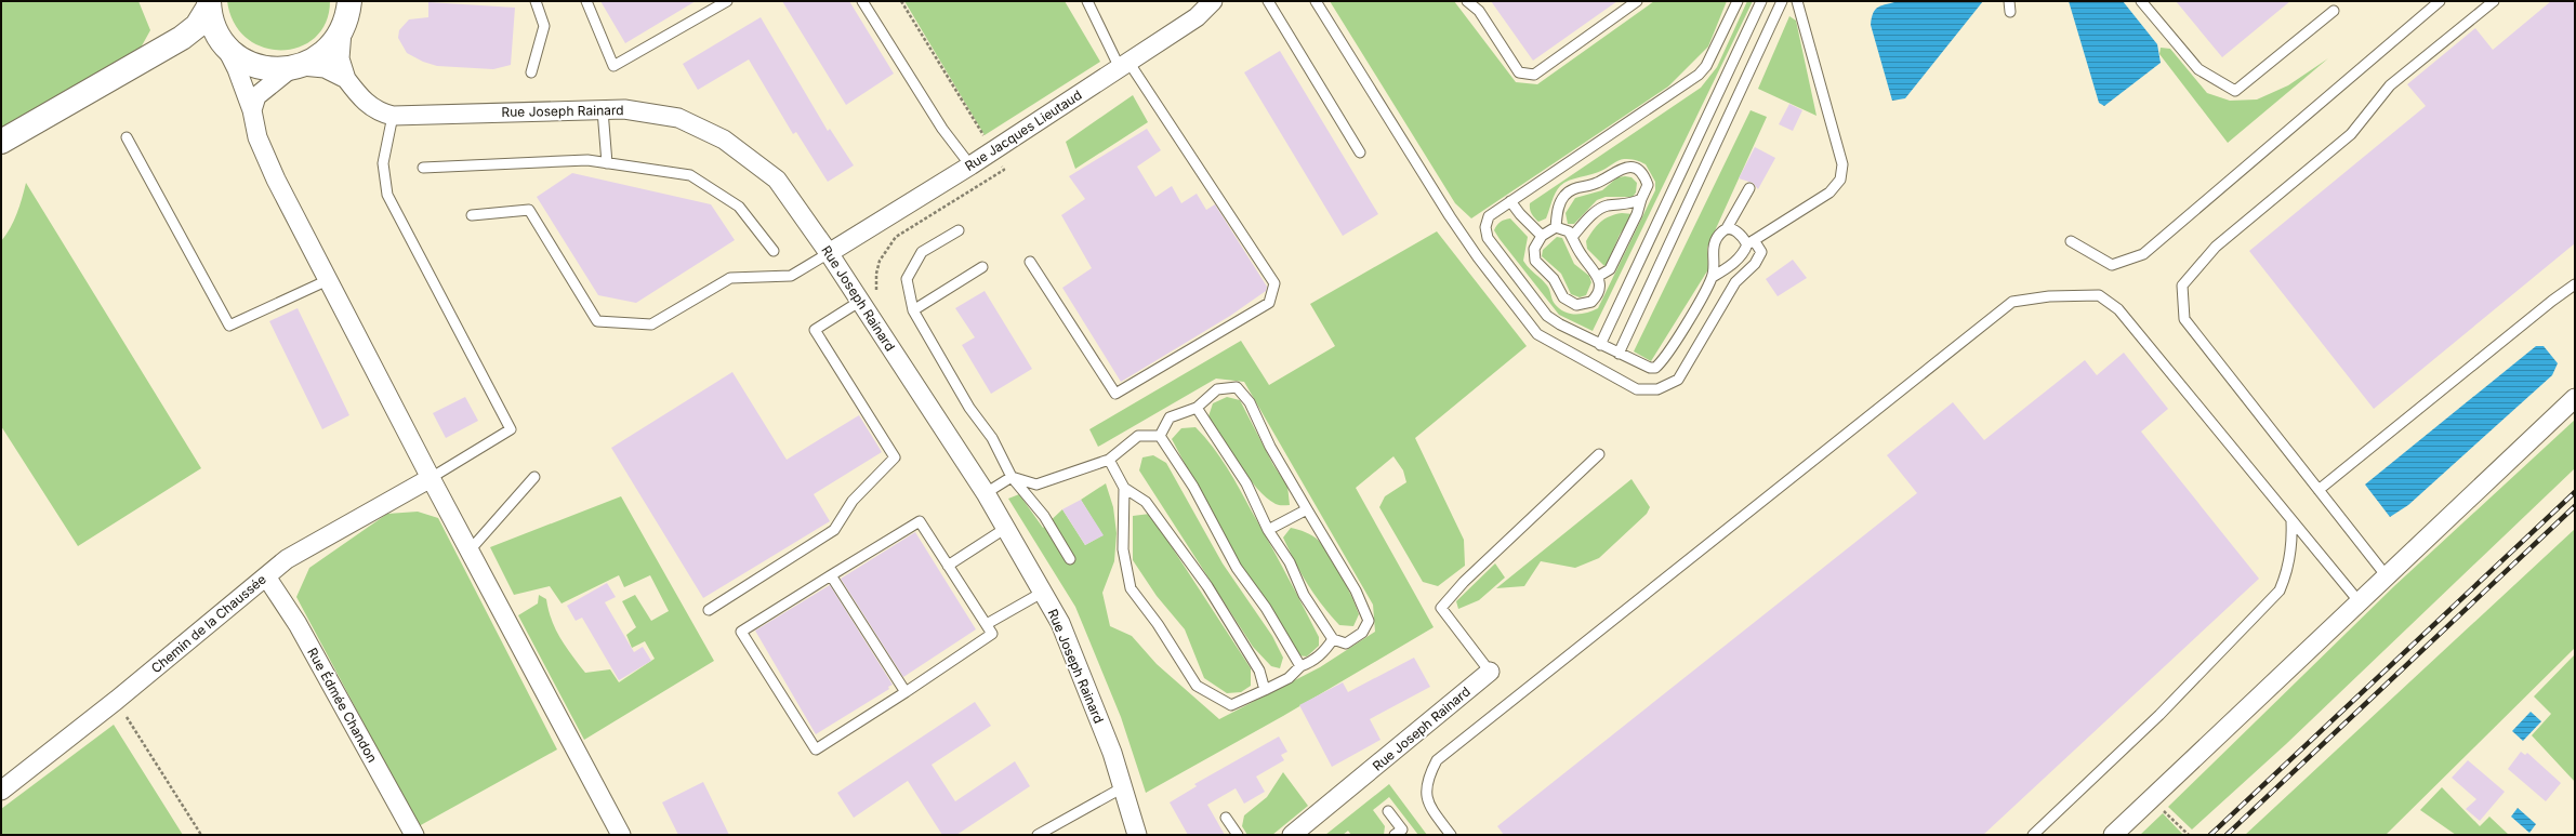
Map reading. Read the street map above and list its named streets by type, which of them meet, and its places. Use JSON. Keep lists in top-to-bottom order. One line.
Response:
{"streets":{"street":["Rue Joseph Rainard","Rue Jacques Lieutaud","Chemin de la Chaussée","Rue Édmée Chandon"]},"crossings":[["Rue Joseph Rainard","Rue Jacques Lieutaud"],["Chemin de la Chaussée","Rue Édmée Chandon"]]}
